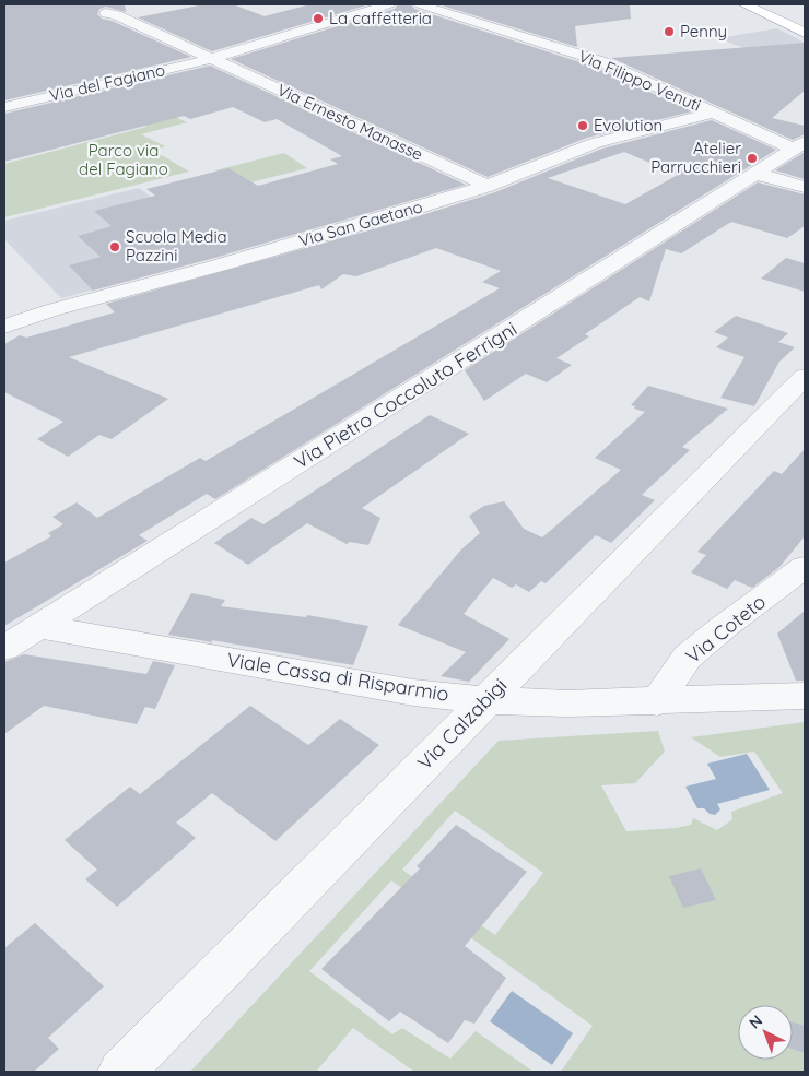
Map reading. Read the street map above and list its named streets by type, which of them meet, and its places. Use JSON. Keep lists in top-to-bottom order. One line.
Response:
{"streets":{"street":["Via Filippo Venuti","Via del Fagiano","Via Ernesto Manasse","Via San Gaetano","Via Pietro Coccoluto Ferrigni","Via Coteto","Viale Cassa di Risparmio","Via Calzabigi"]},"crossings":[["Via Filippo Venuti","Via San Gaetano"],["Via Filippo Venuti","Via Pietro Coccoluto Ferrigni"],["Via del Fagiano","Via Ernesto Manasse"],["Via Ernesto Manasse","Via San Gaetano"],["Via Pietro Coccoluto Ferrigni","Viale Cassa di Risparmio"],["Via Coteto","Viale Cassa di Risparmio"],["Viale Cassa di Risparmio","Via Calzabigi"]],"parks":["Parco via del Fagiano"],"places":["La caffetteria","Penny","Evolution","Atelier Parrucchieri","Scuola Media Pazzini"],"north":"top left"}
